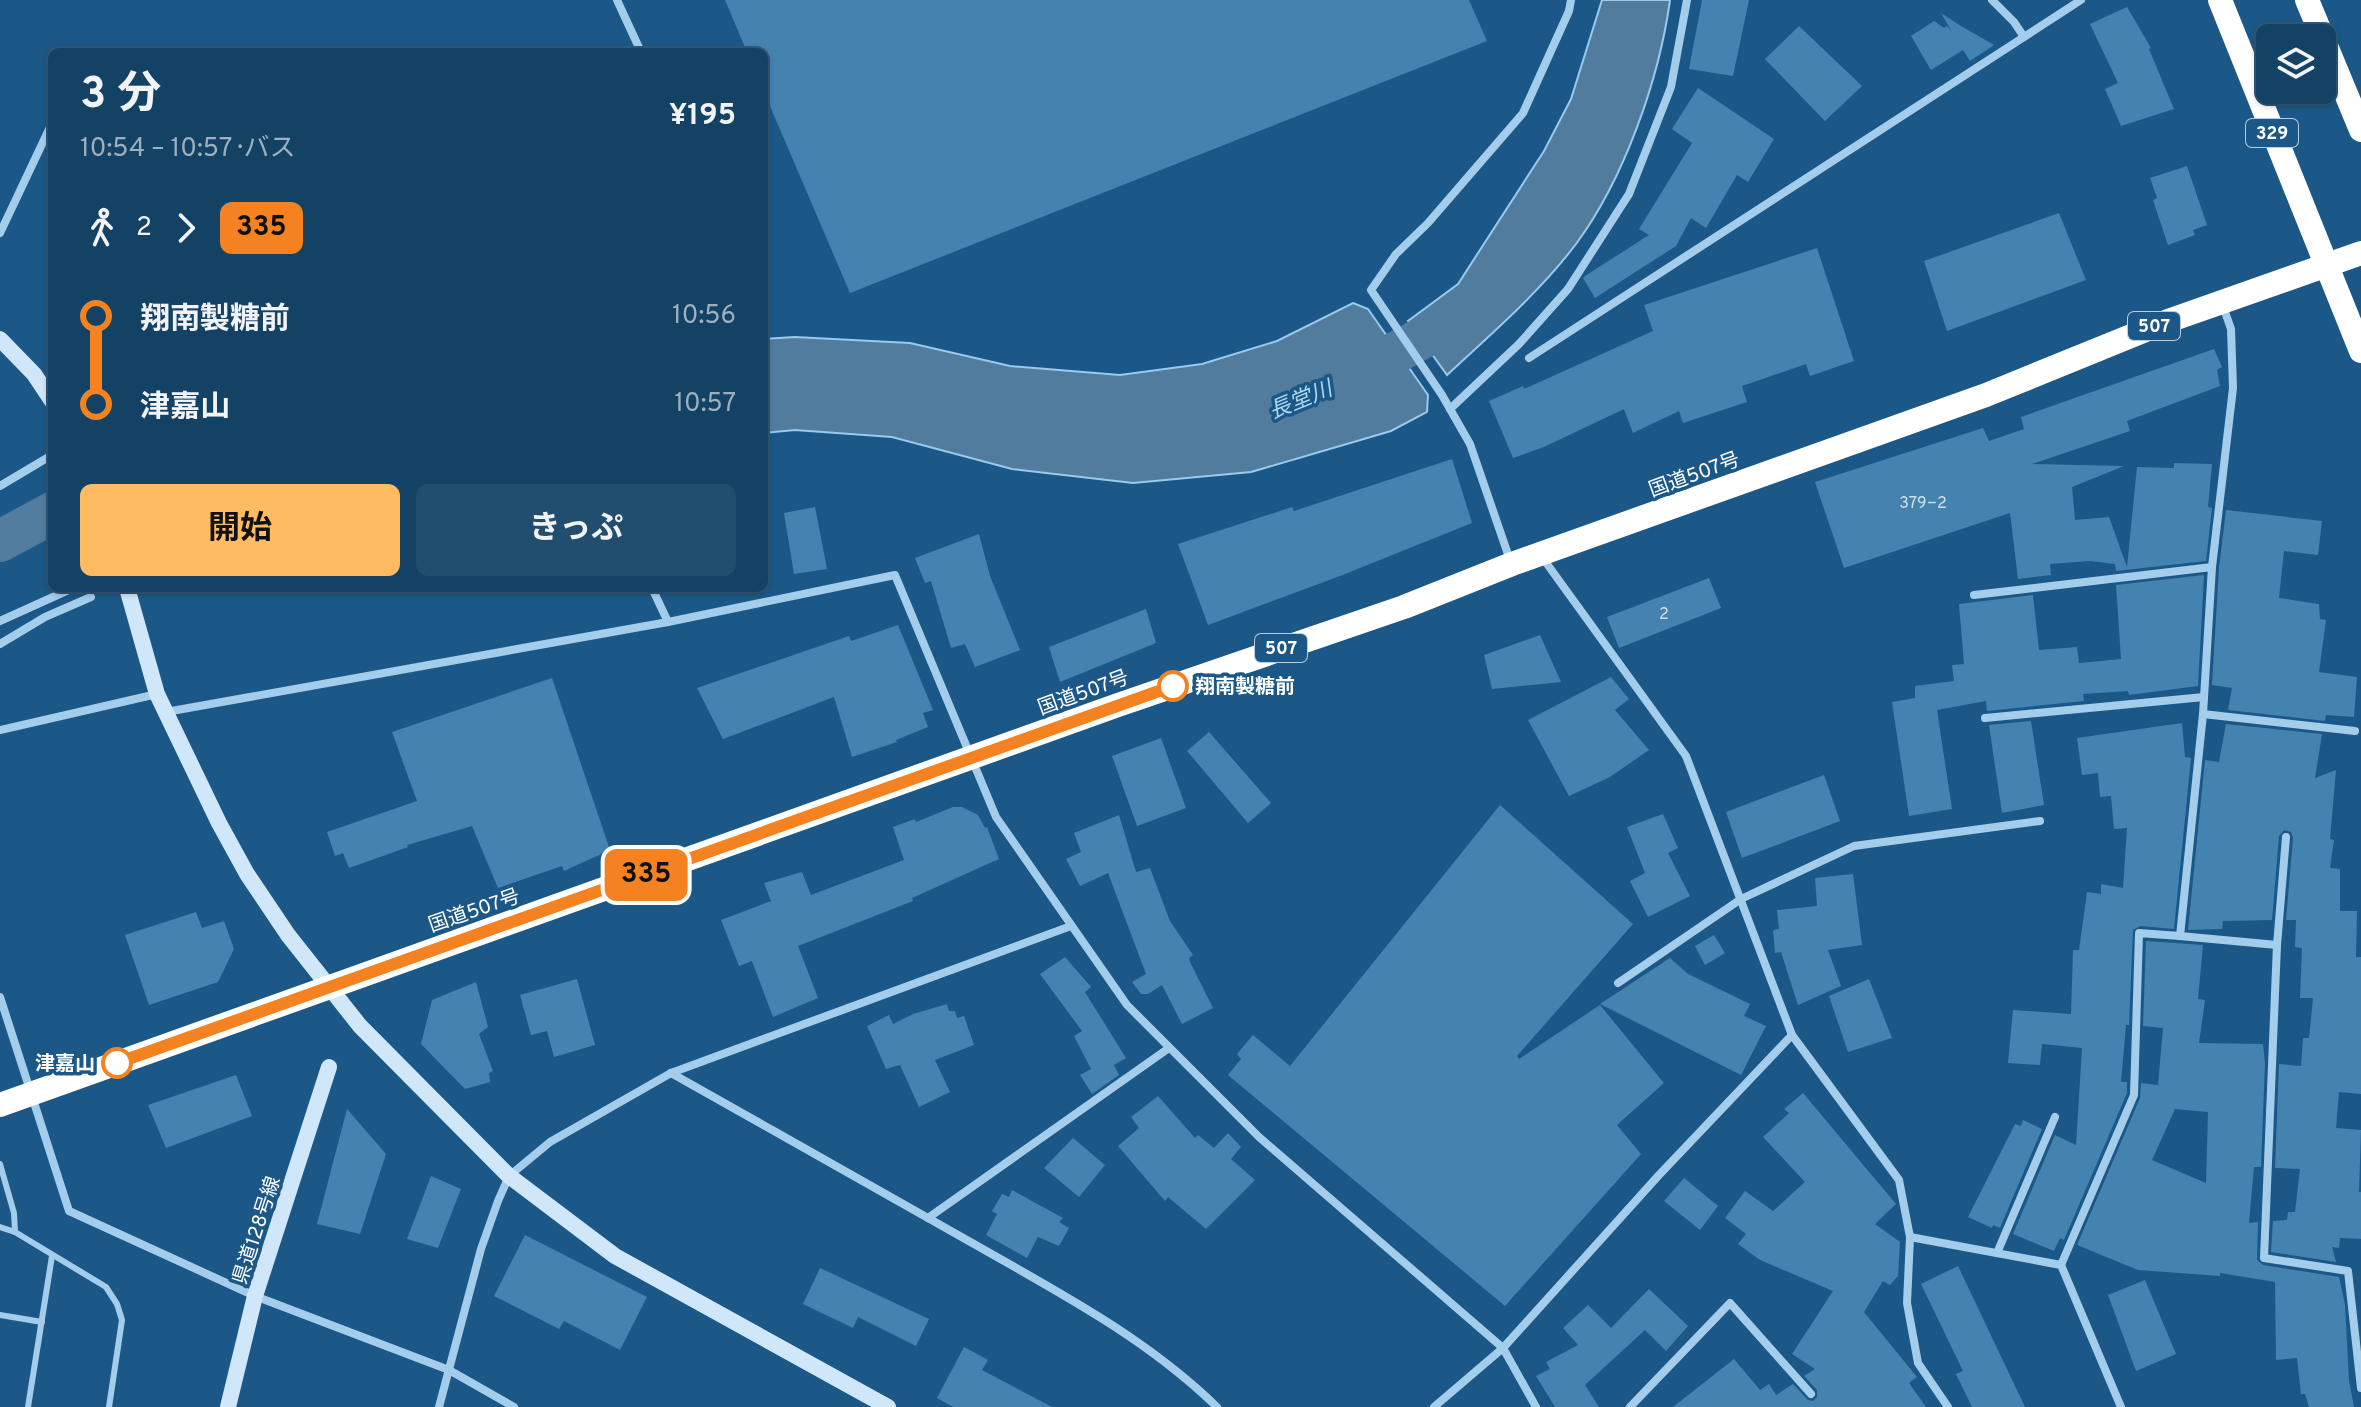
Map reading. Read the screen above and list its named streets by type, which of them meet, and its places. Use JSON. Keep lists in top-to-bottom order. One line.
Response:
{"streets":{"highway":["329","507","国道507号"],"street":["県道128号線"]},"crossings":[["329","国道507号"]],"water":["長堂川"],"places":["翔南製糖前","津嘉山"],"lines":["bus line 335"],"house_numbers":["379−2","2"],"page":{"on_map":"335","heading":["3 分","10:54 – 10:57 · バス","¥195"],"legs":["2","335"],"list":[{"name":"翔南製糖前","value":"10:56"},{"name":"津嘉山","value":"10:57"}],"buttons":["開始","きっぷ"]}}
